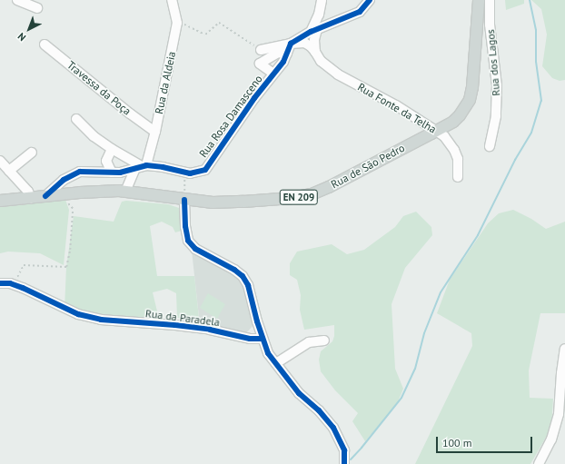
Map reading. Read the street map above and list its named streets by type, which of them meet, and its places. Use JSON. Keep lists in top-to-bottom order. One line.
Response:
{"streets":{"main road":["Rua de São Pedro","EN 209"],"street":["Rua dos Lagos","Rua da Aldeia","Travessa da Poça","Rua Fonte da Telha","Rua Rosa Damasceno","Rua da Paradela"]},"crossings":[["Rua da Aldeia","Travessa da Poça"],["Rua da Aldeia","Rua Rosa Damasceno"],["Rua da Aldeia","Rua de São Pedro"],["Rua Fonte da Telha","Rua Rosa Damasceno"],["Rua Fonte da Telha","Rua de São Pedro"],["Rua Rosa Damasceno","Rua de São Pedro"]],"scale_bar":"100 m","north":"bottom left"}
